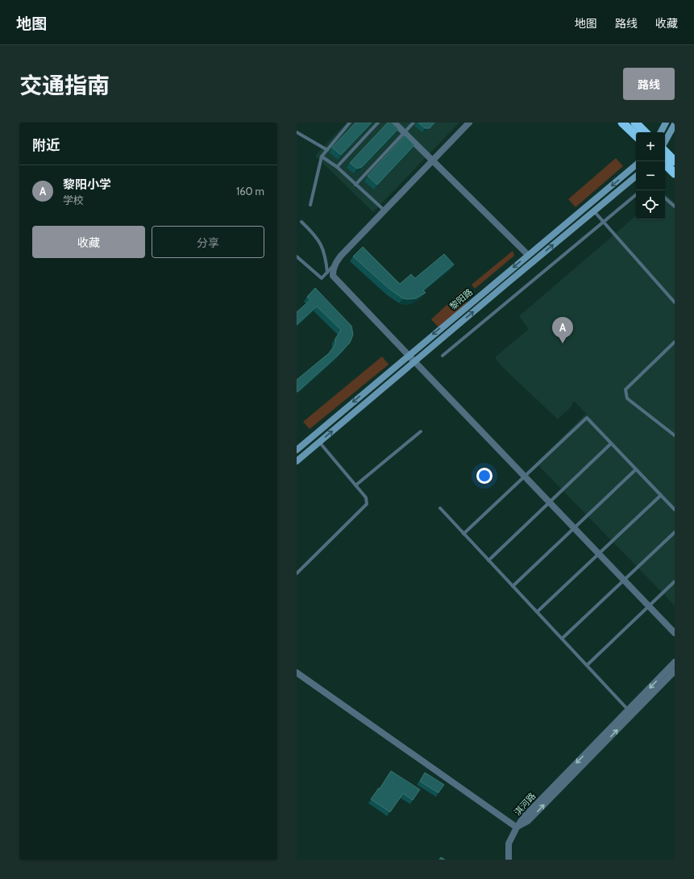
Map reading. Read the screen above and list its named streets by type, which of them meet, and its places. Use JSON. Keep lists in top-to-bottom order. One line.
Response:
{"streets":{"main road":["黎阳路"],"street":["淇河路"]},"page":{"header":"地图","nav":["地图","路线","收藏"],"title":"交通指南","buttons":["路线",["收藏","分享"]],"heading":"附近","map_buttons":["+","−"],"list":[{"mark":"A","name":"黎阳小学","note":"学校","value":"160 m"}],"pins":"A"}}
